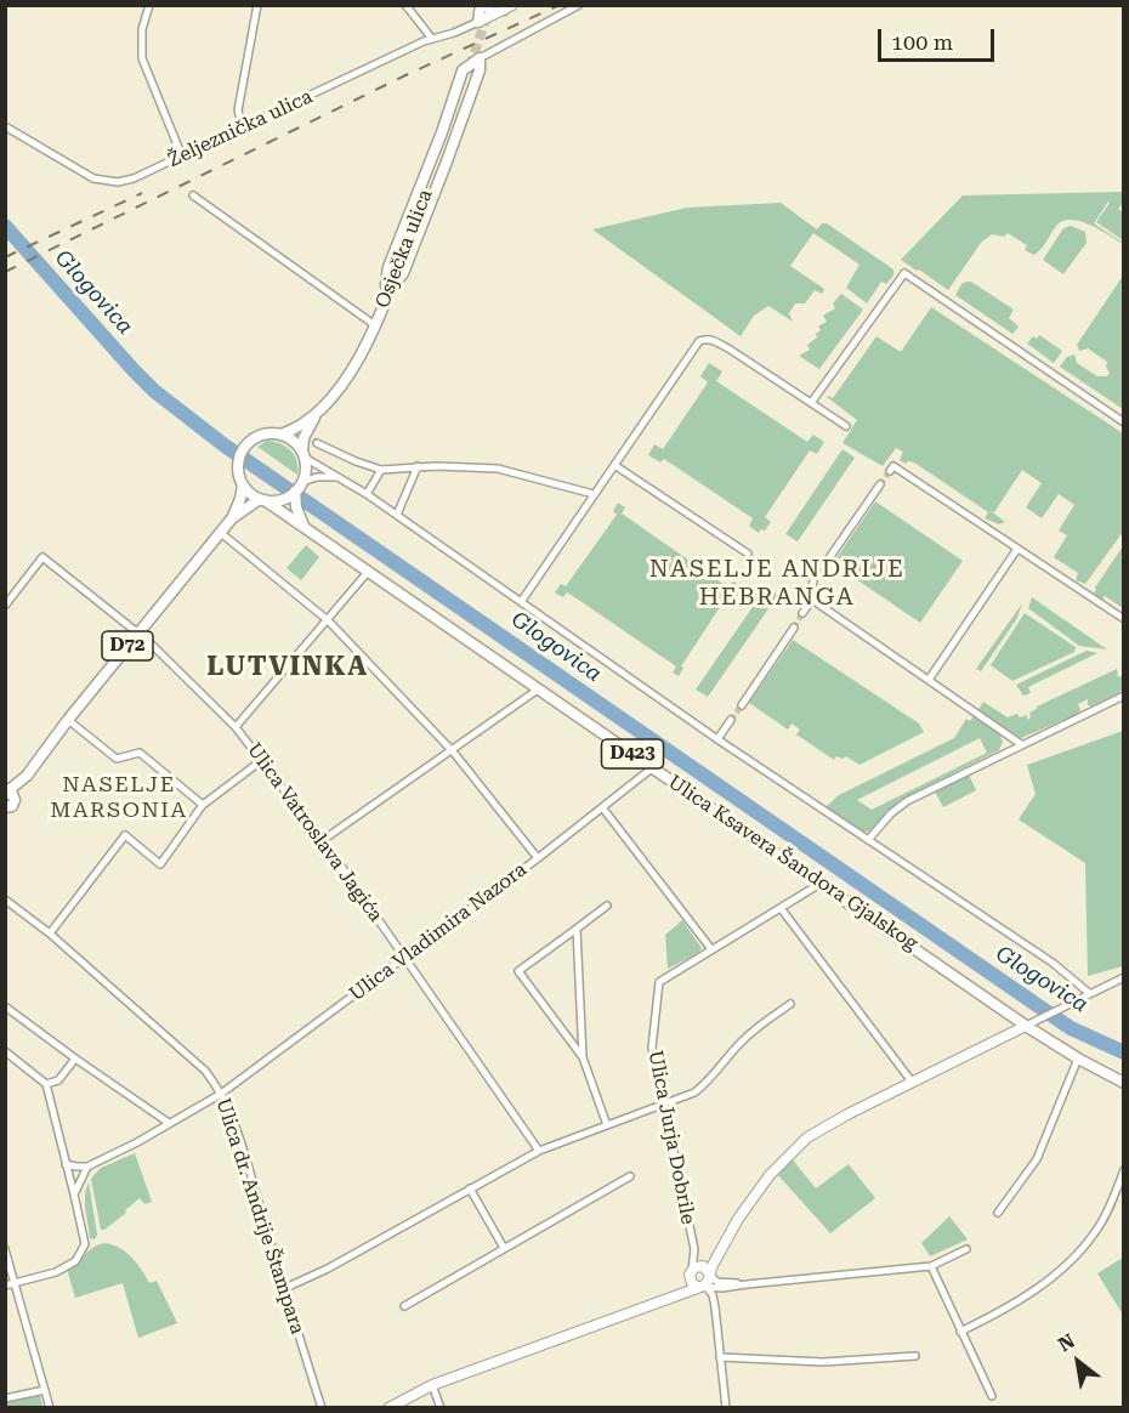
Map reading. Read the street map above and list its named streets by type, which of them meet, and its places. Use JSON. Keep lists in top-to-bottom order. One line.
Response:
{"streets":{"main road":["Osječka ulica","D72","D423","Ulica Ksavera Šandora Gjalskog"],"street":["Željeznička ulica","Ulica Vatroslava Jagića","Ulica Vladimira Nazora","Ulica Jurja Dobrile","Ulica dr. Andrije Štampara"]},"crossings":[["Osječka ulica","D72"],["Osječka ulica","D423"],["D72","D423"],["D72","Ulica Vatroslava Jagića"],["D423","Ulica Ksavera Šandora Gjalskog"],["Ulica Vatroslava Jagića","Ulica Vladimira Nazora"],["Ulica Ksavera Šandora Gjalskog","Ulica Vladimira Nazora"],["Ulica Vladimira Nazora","Ulica dr. Andrije Štampara"]],"districts":["NASELJE ANDRIJE HEBRANGA","LUTVINKA","NASELJE MARSONIA"],"water":["Glogovica"],"scale_bar":"100 m","north":"top left"}
